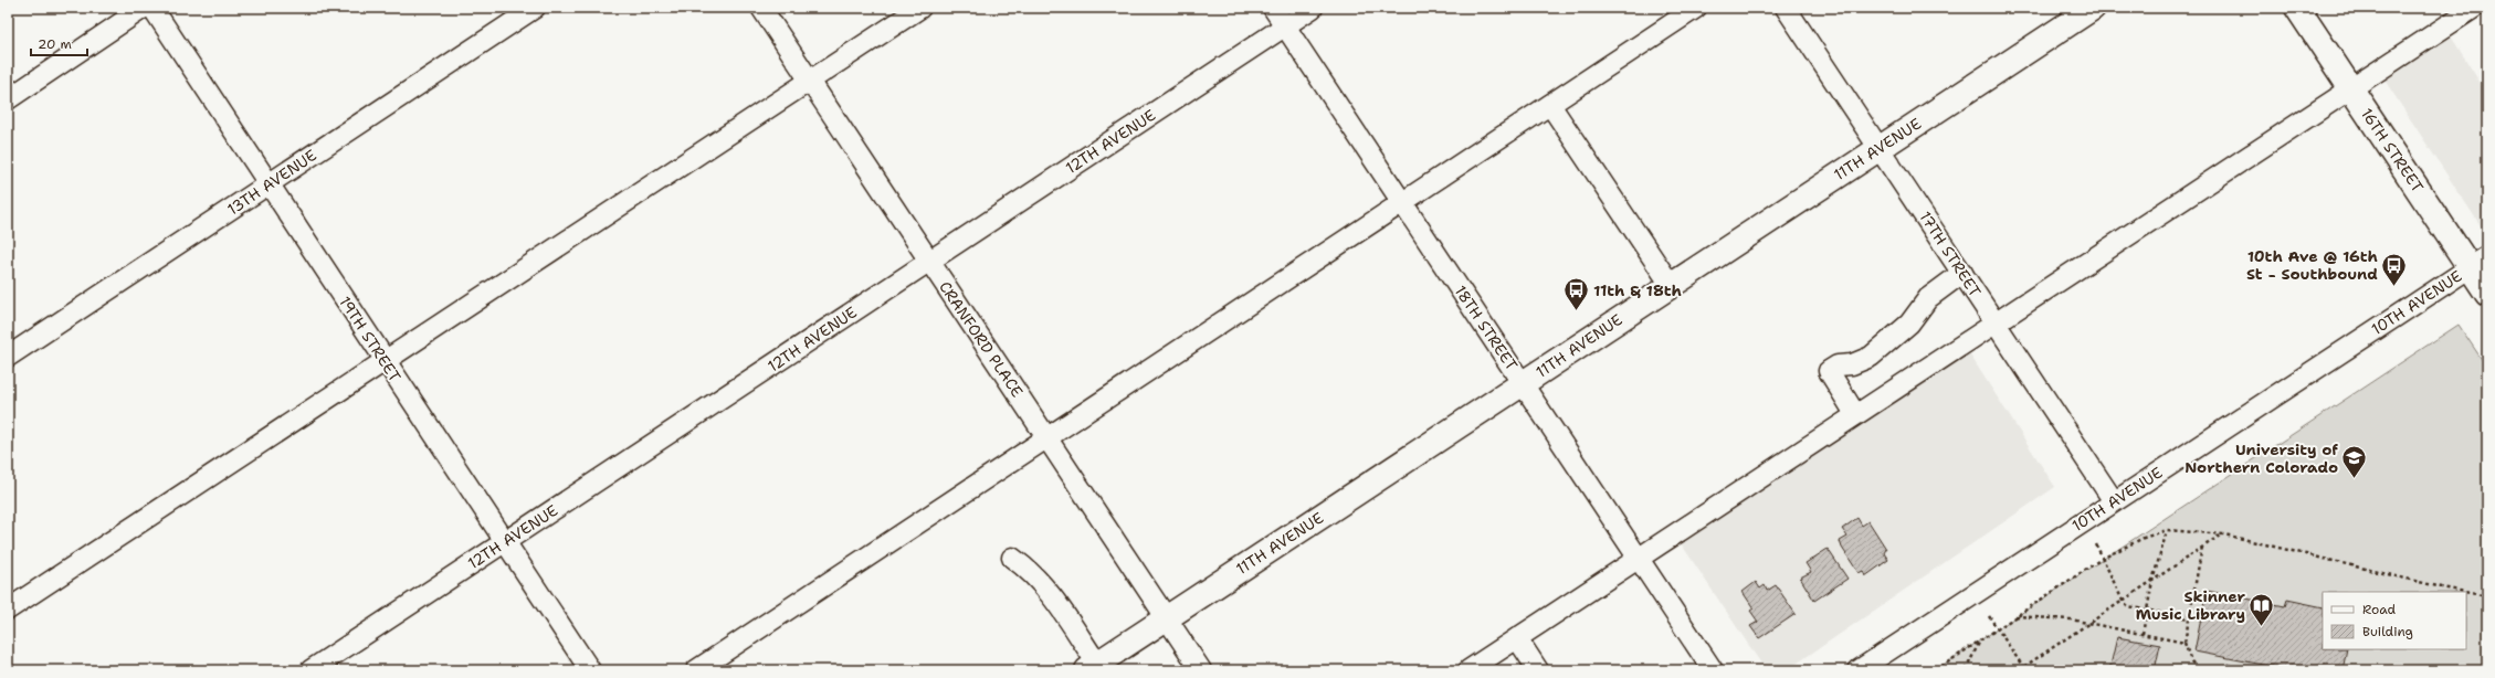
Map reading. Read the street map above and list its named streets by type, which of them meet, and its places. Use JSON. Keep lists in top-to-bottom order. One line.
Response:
{"streets":{"main road":["11TH AVENUE","16TH STREET"],"street":["12TH AVENUE","13TH AVENUE","17TH STREET","10TH AVENUE","18TH STREET","19TH STREET","CRANFORD PLACE"]},"crossings":[["12TH AVENUE","18TH STREET"],["12TH AVENUE","19TH STREET"],["12TH AVENUE","CRANFORD PLACE"],["11TH AVENUE","17TH STREET"],["11TH AVENUE","18TH STREET"],["11TH AVENUE","CRANFORD PLACE"],["16TH STREET","10TH AVENUE"],["13TH AVENUE","19TH STREET"],["17TH STREET","10TH AVENUE"]],"places":{"bus stop":["10th Ave @ 16th St - Southbound","11th & 18th"],"school or university":["University of Northern Colorado"],"library":["Skinner Music Library"]},"legend":["Road","Building"],"scale_bar":"20 m"}
